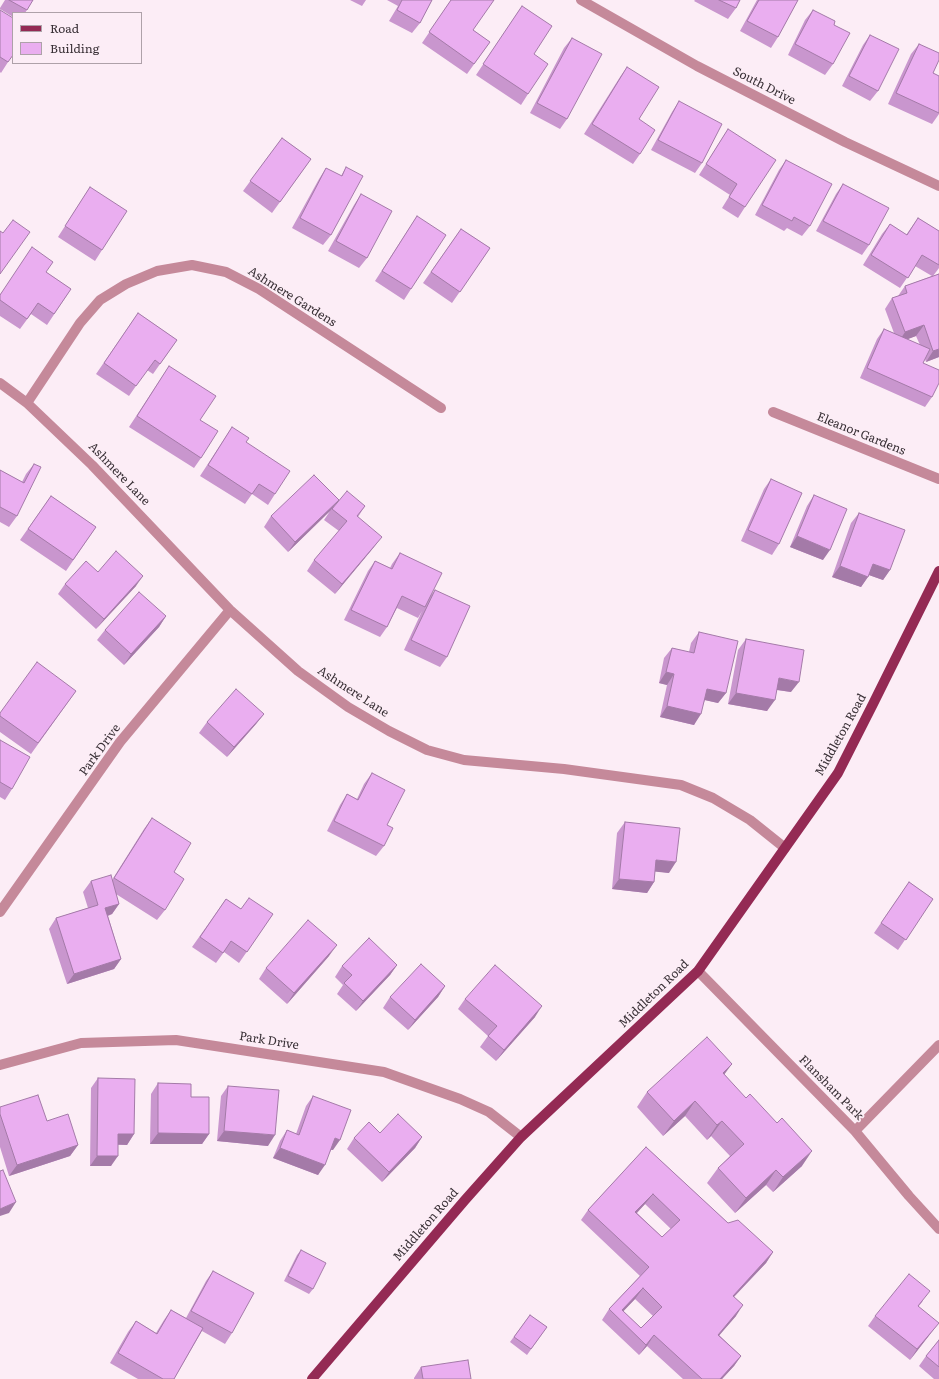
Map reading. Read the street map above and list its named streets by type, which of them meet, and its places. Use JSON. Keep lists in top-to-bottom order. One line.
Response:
{"streets":{"main road":["Middleton Road"],"street":["South Drive","Ashmere Gardens","Eleanor Gardens","Ashmere Lane","Park Drive","Flansham Park"]},"crossings":[["Ashmere Gardens","Ashmere Lane"],["Ashmere Lane","Middleton Road"],["Ashmere Lane","Park Drive"],["Middleton Road","Park Drive"],["Middleton Road","Flansham Park"]],"legend":["Road","Building"]}
